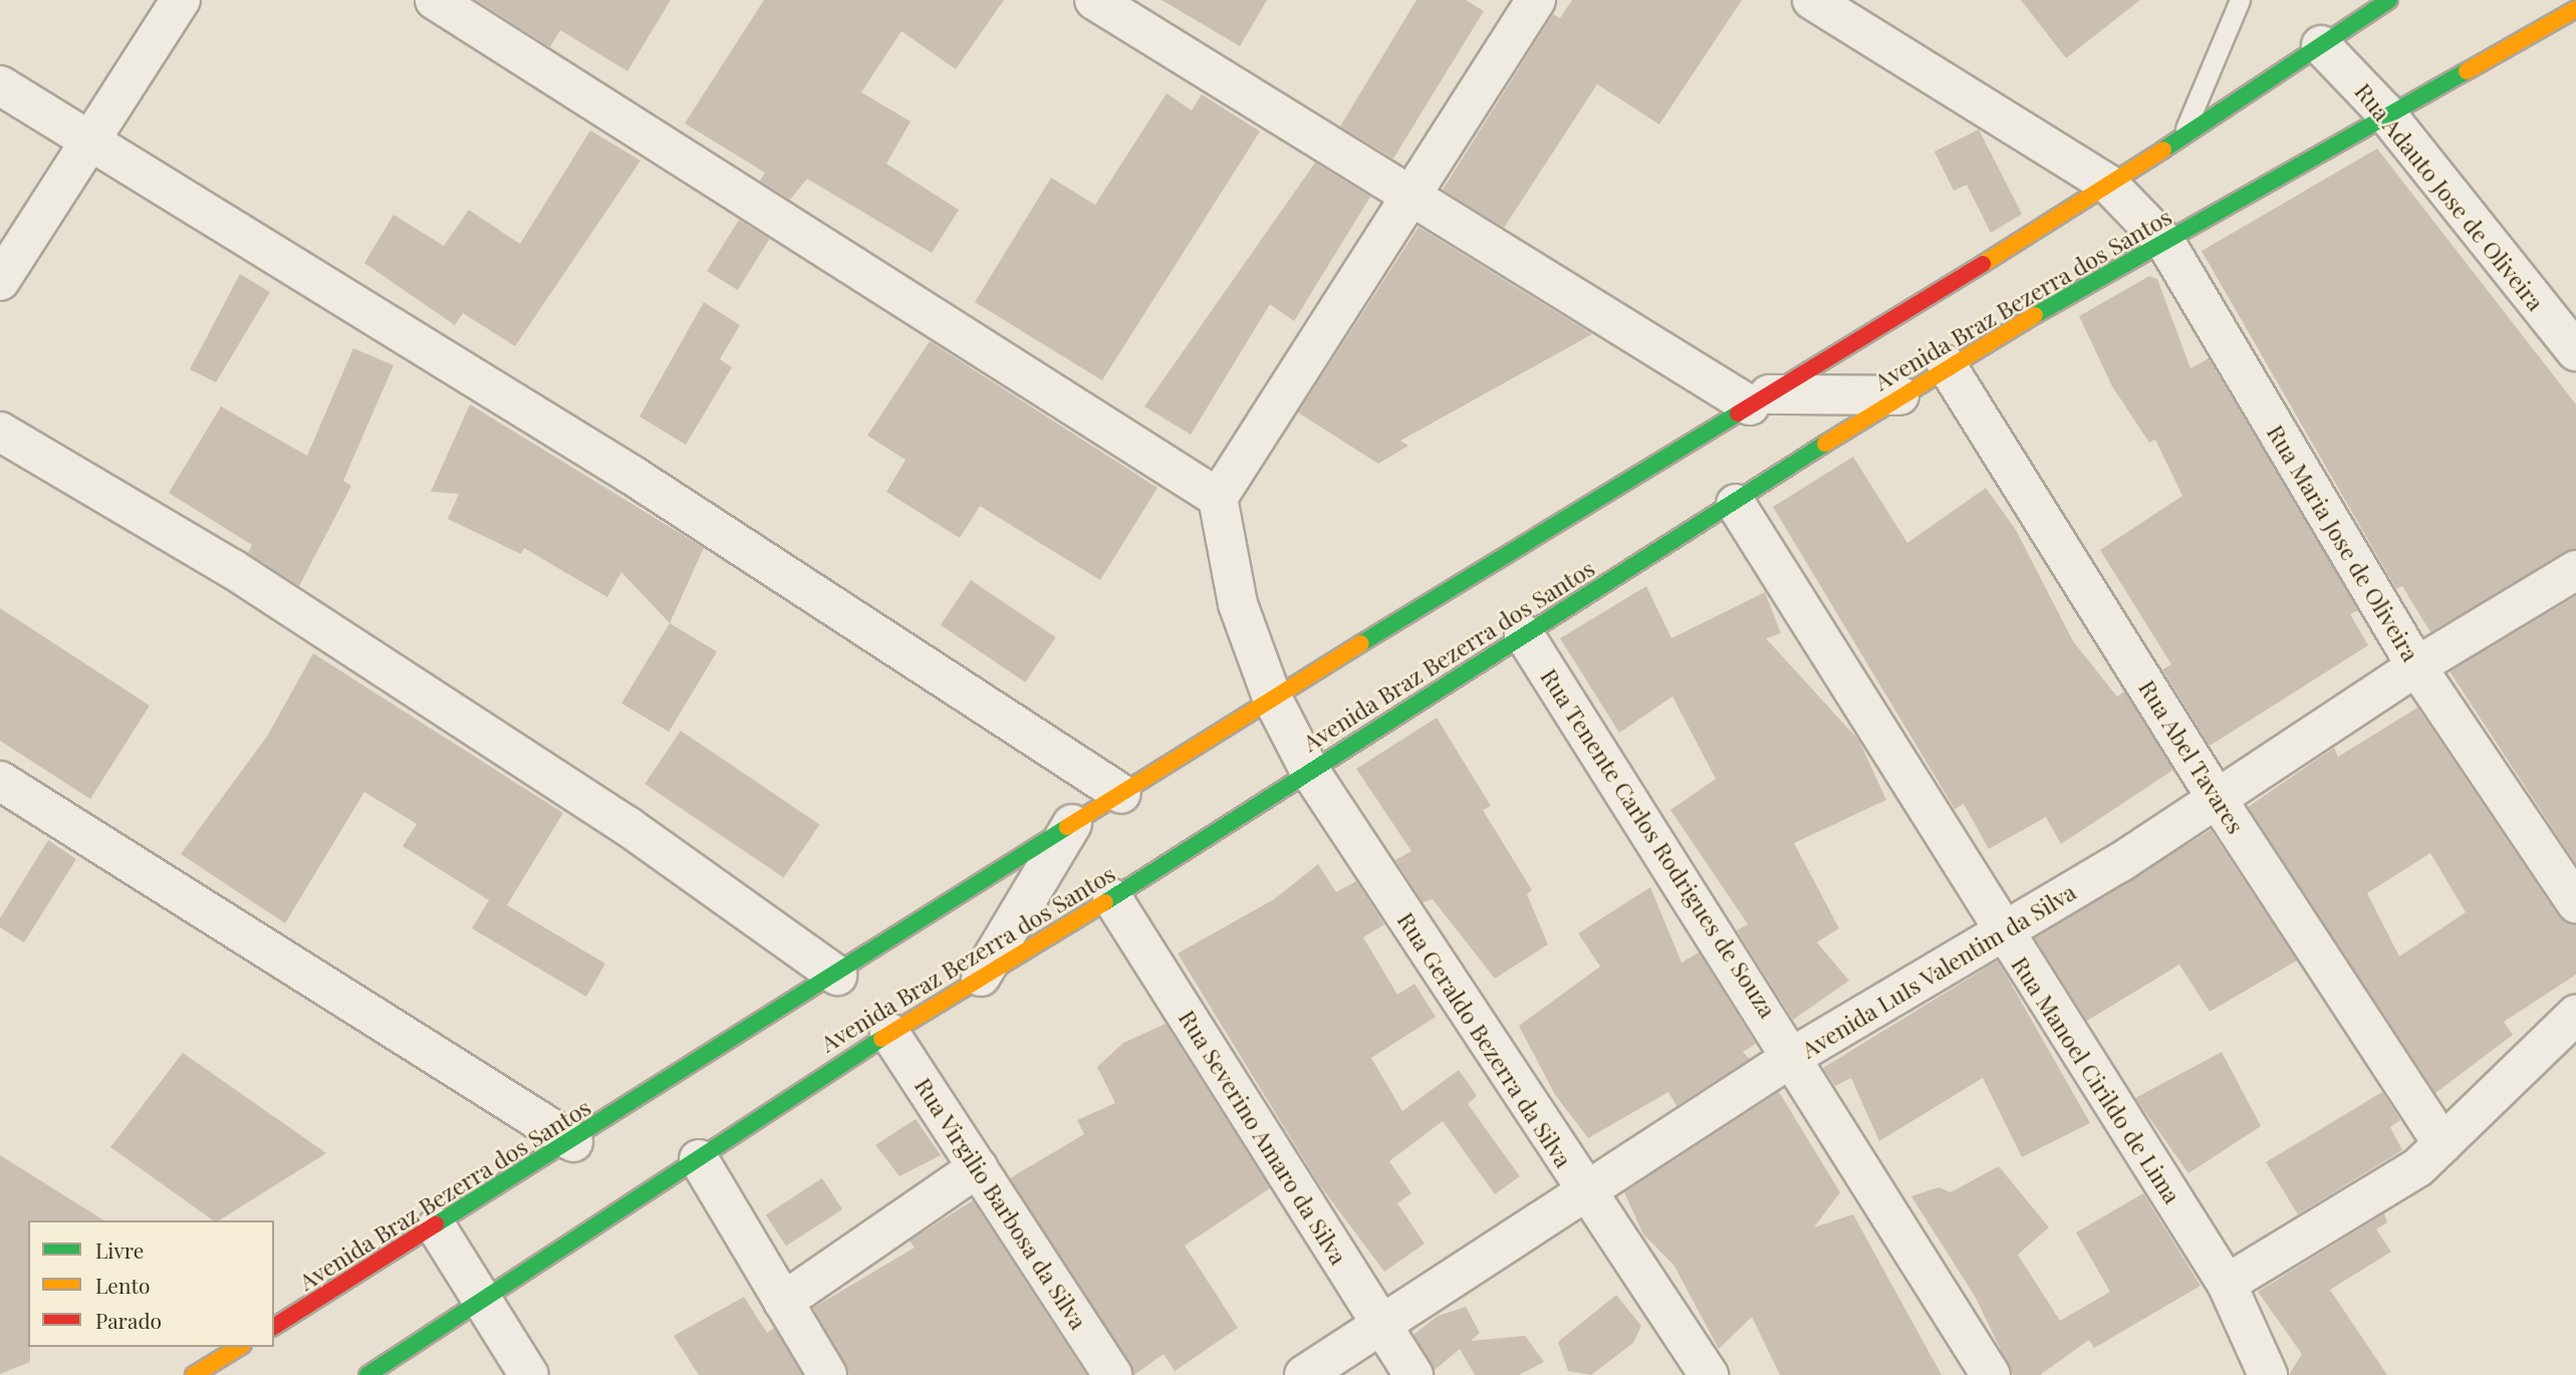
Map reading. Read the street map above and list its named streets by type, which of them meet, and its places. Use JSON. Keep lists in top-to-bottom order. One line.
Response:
{"streets":{"street":["Rua Adauto Jose de Oliveira","Avenida Braz Bezerra dos Santos","Rua Maria Jose de Oliveira","Rua Abel Tavares","Rua Tenente Carlos Rodrigues de Souza","Avenida LuIs Valentim da Silva","Rua Geraldo Bezerra da Silva","Rua Manoel Cirildo de Lima","Rua Severino Amaro da Silva","Rua Virgilio Barbosa da Silva"]},"crossings":[["Rua Adauto Jose de Oliveira","Avenida Braz Bezerra dos Santos"],["Avenida Braz Bezerra dos Santos","Rua Maria Jose de Oliveira"],["Avenida Braz Bezerra dos Santos","Rua Abel Tavares"],["Avenida Braz Bezerra dos Santos","Rua Tenente Carlos Rodrigues de Souza"],["Avenida Braz Bezerra dos Santos","Rua Geraldo Bezerra da Silva"],["Avenida Braz Bezerra dos Santos","Rua Manoel Cirildo de Lima"],["Avenida Braz Bezerra dos Santos","Rua Severino Amaro da Silva"],["Avenida Braz Bezerra dos Santos","Rua Virgilio Barbosa da Silva"],["Rua Maria Jose de Oliveira","Avenida LuIs Valentim da Silva"],["Rua Abel Tavares","Avenida LuIs Valentim da Silva"],["Rua Tenente Carlos Rodrigues de Souza","Avenida LuIs Valentim da Silva"],["Avenida LuIs Valentim da Silva","Rua Geraldo Bezerra da Silva"],["Avenida LuIs Valentim da Silva","Rua Manoel Cirildo de Lima"],["Avenida LuIs Valentim da Silva","Rua Severino Amaro da Silva"]],"legend":["Livre","Lento","Parado"]}
